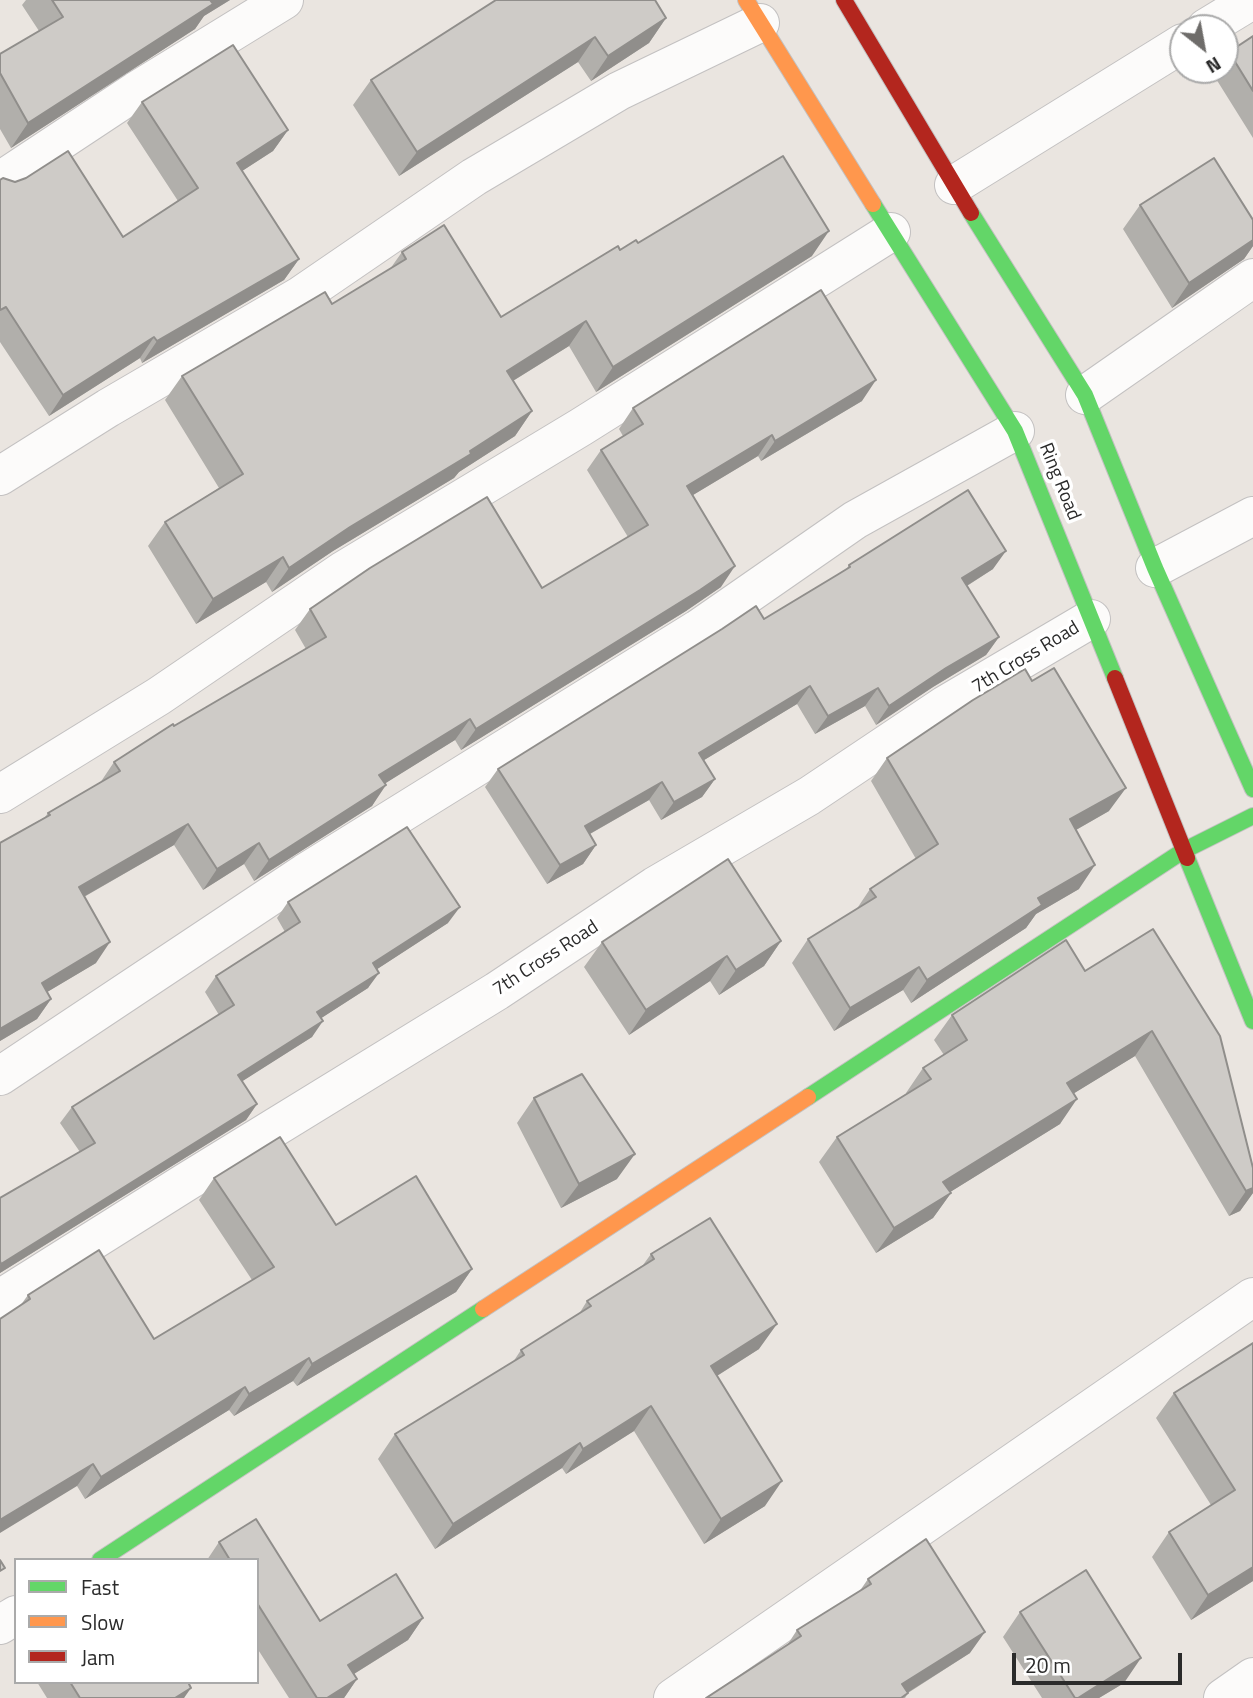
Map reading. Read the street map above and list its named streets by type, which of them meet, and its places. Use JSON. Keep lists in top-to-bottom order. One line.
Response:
{"streets":{"main road":["Ring Road"],"street":["7th Cross Road"]},"crossings":[["Ring Road","7th Cross Road"]],"legend":["Fast","Slow","Jam"],"scale_bar":"20 m","north":"bottom right"}
